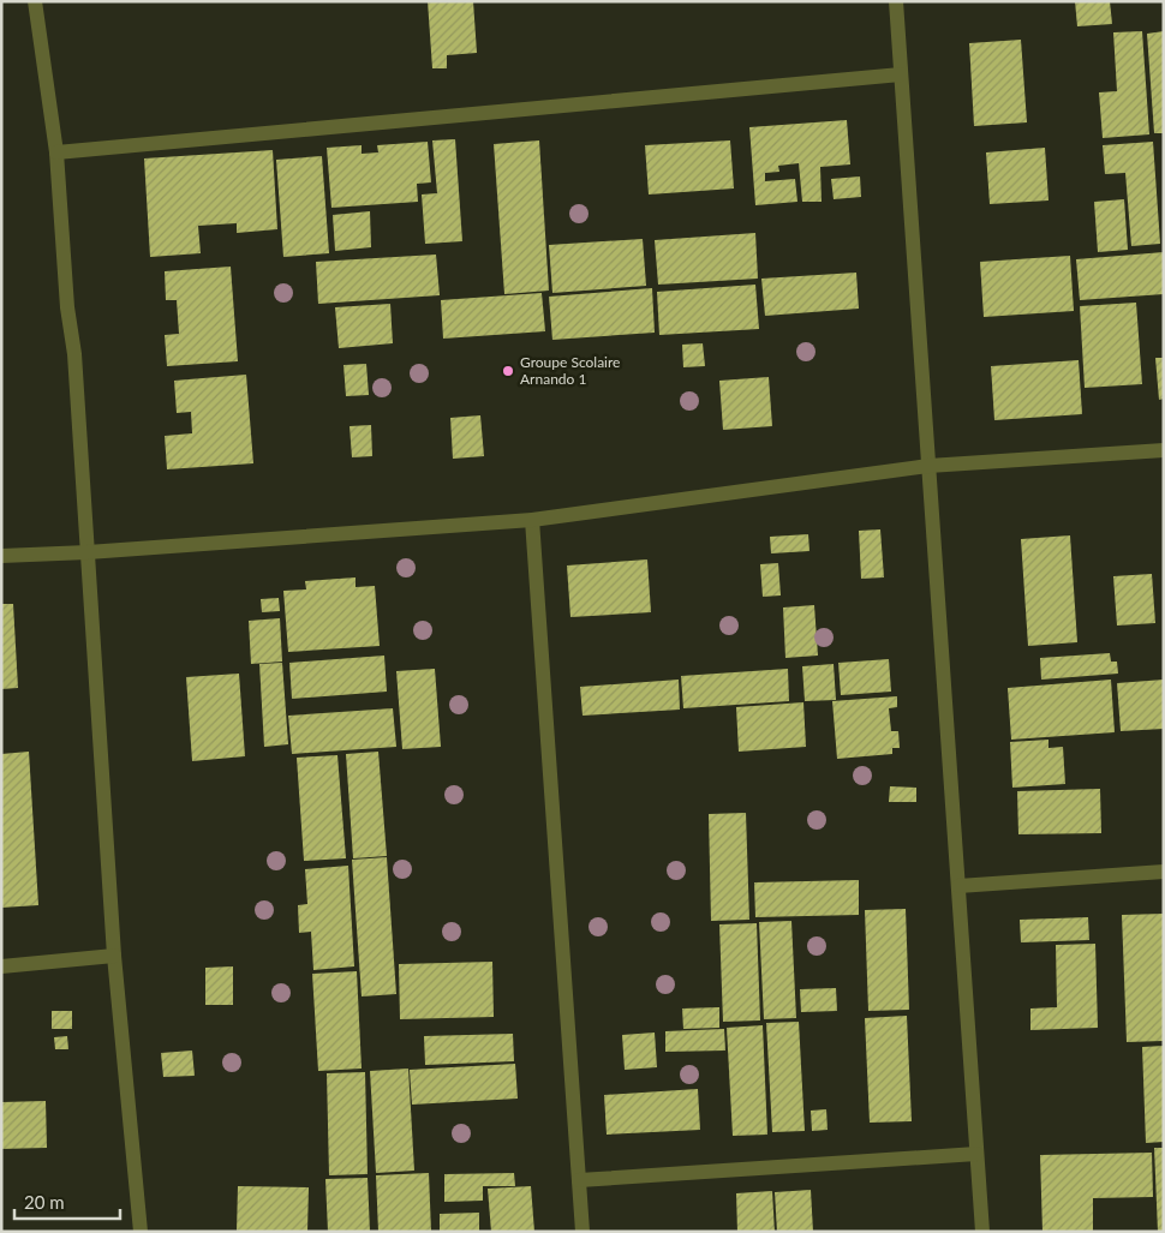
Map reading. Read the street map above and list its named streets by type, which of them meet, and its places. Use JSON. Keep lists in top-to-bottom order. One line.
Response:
{"places":["Groupe Scolaire Arnando 1"],"scale_bar":"20 m"}
